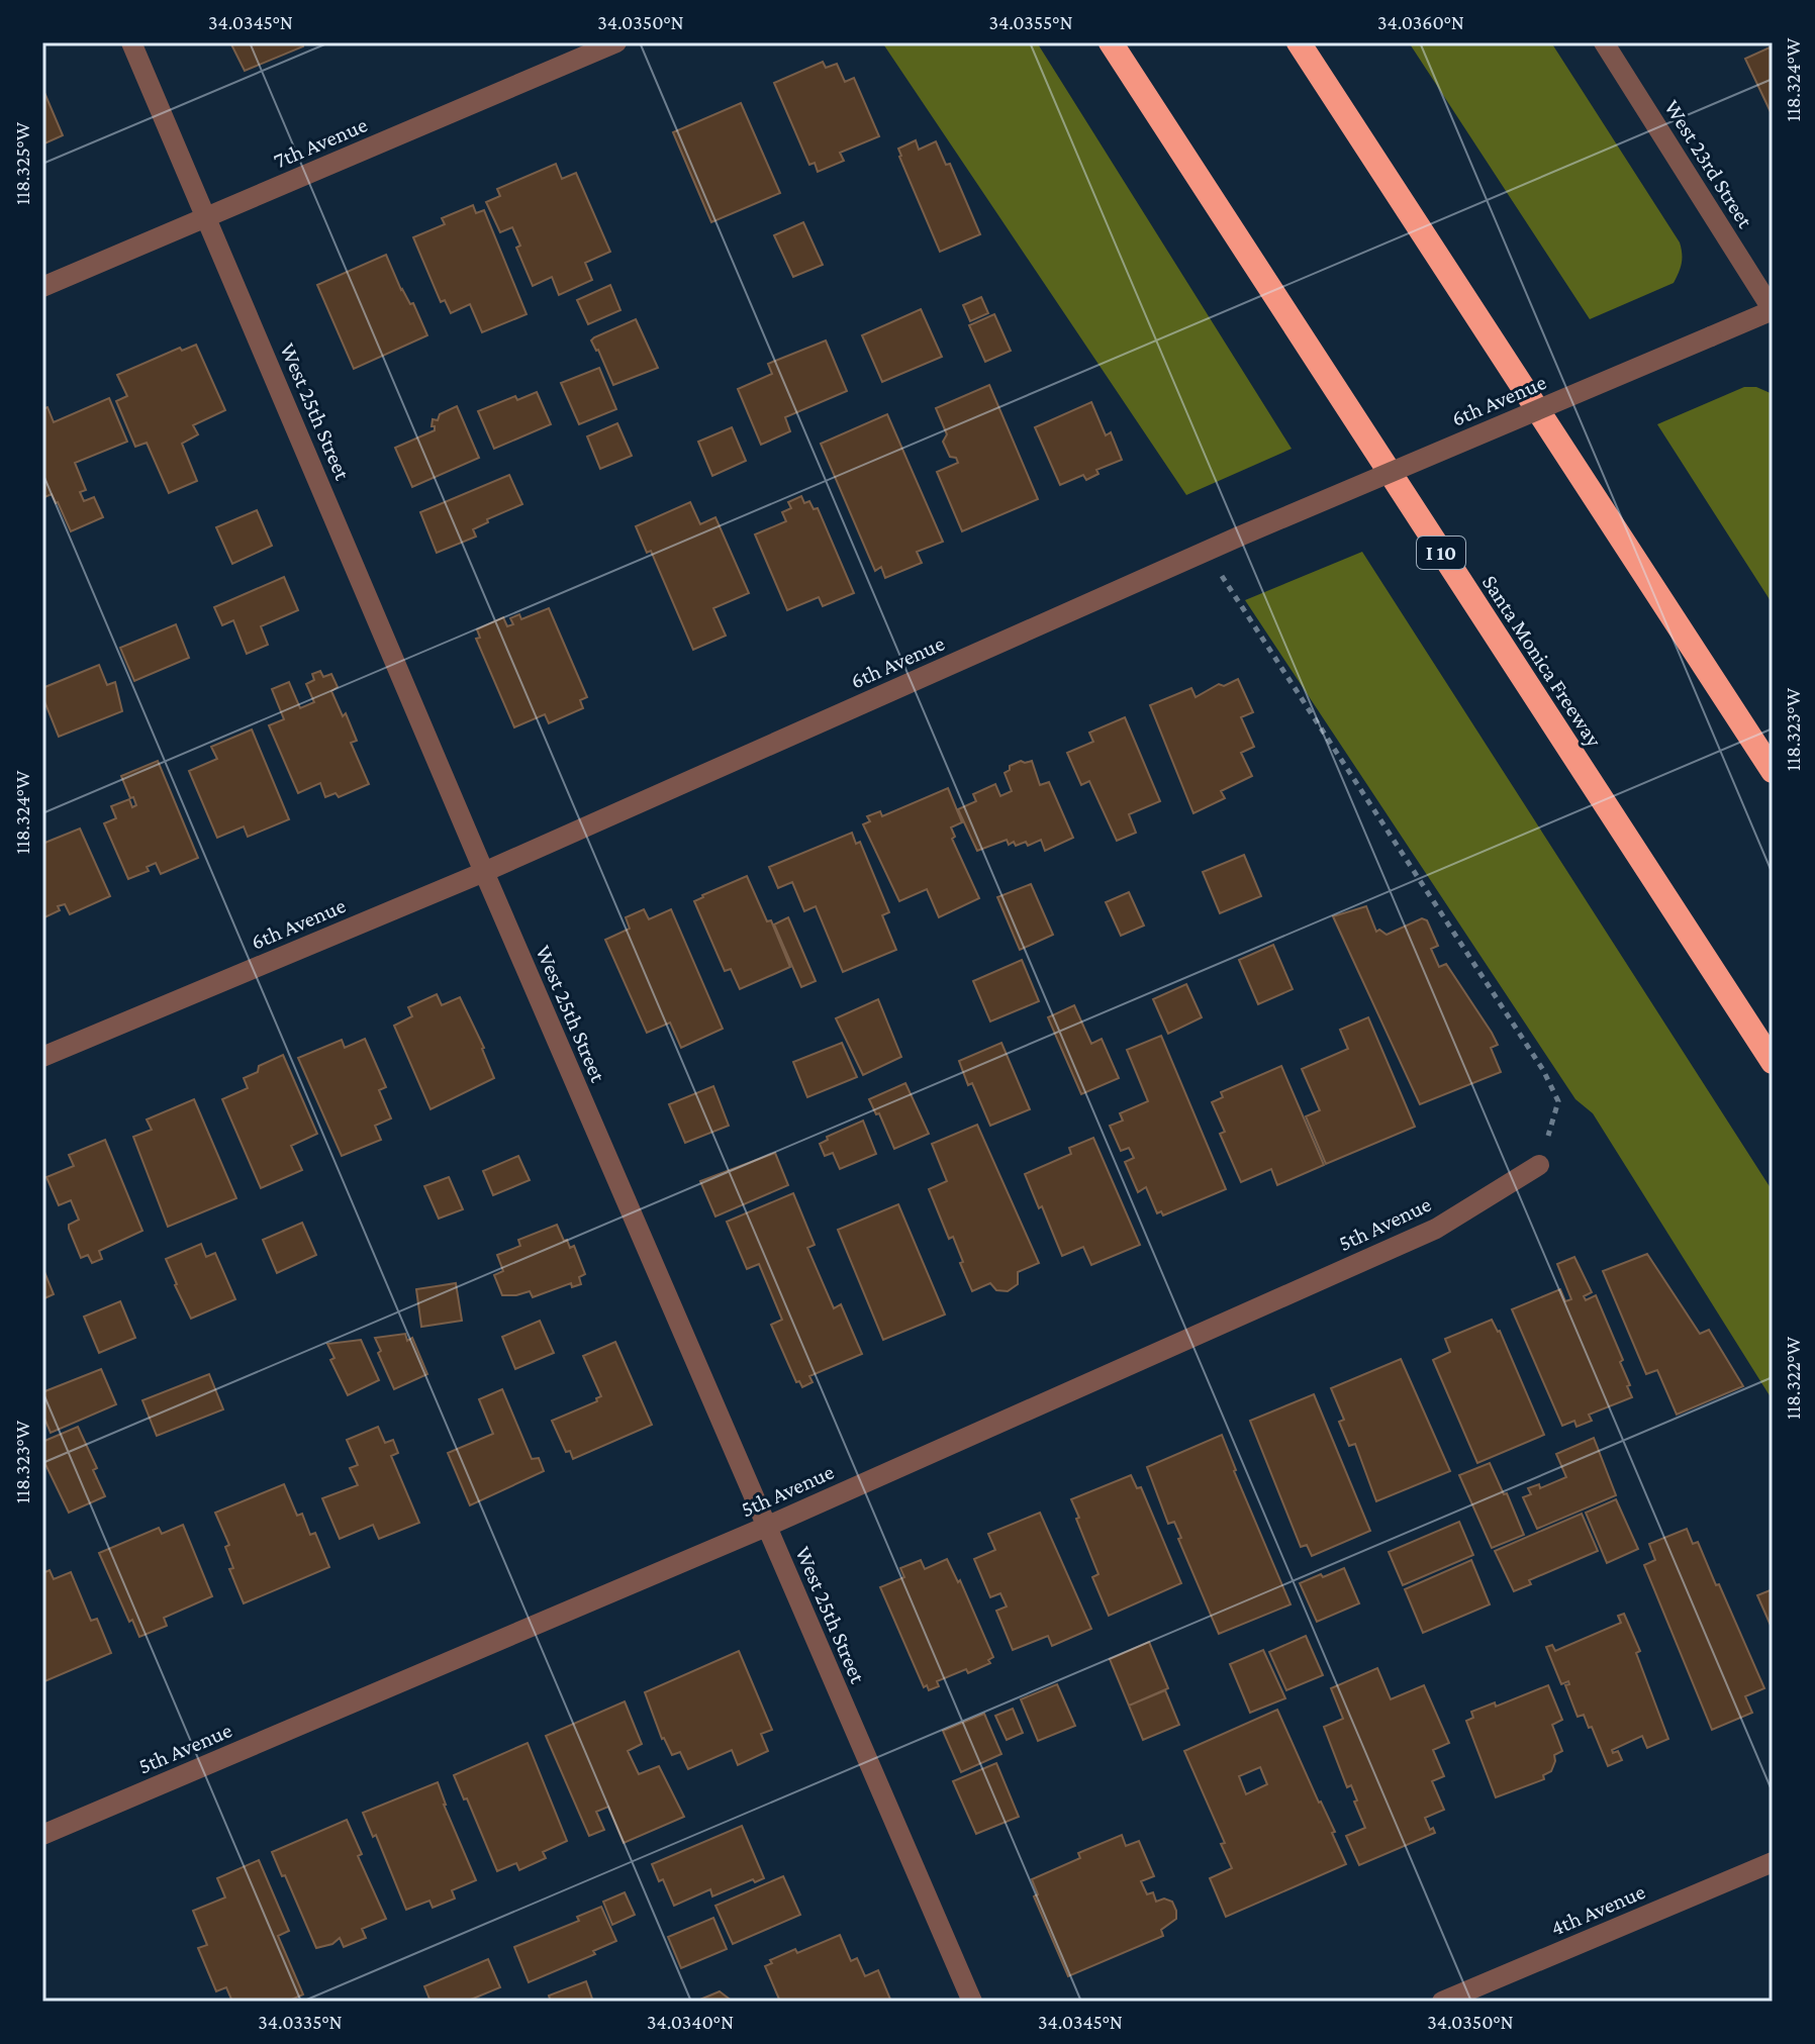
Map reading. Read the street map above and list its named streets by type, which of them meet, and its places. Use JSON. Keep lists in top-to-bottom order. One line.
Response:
{"streets":{"highway":["I 10","Santa Monica Freeway"],"street":["7th Avenue","West 23rd Street","6th Avenue","West 25th Street","5th Avenue","4th Avenue"]},"crossings":[["7th Avenue","West 25th Street"],["West 23rd Street","6th Avenue"],["6th Avenue","West 25th Street"],["West 25th Street","5th Avenue"]],"coordinates":["34.0345°N","34.0350°N","34.0355°N","34.0360°N","118.324°W","118.325°W","118.323°W","118.322°W","34.0335°N","34.0340°N"]}
